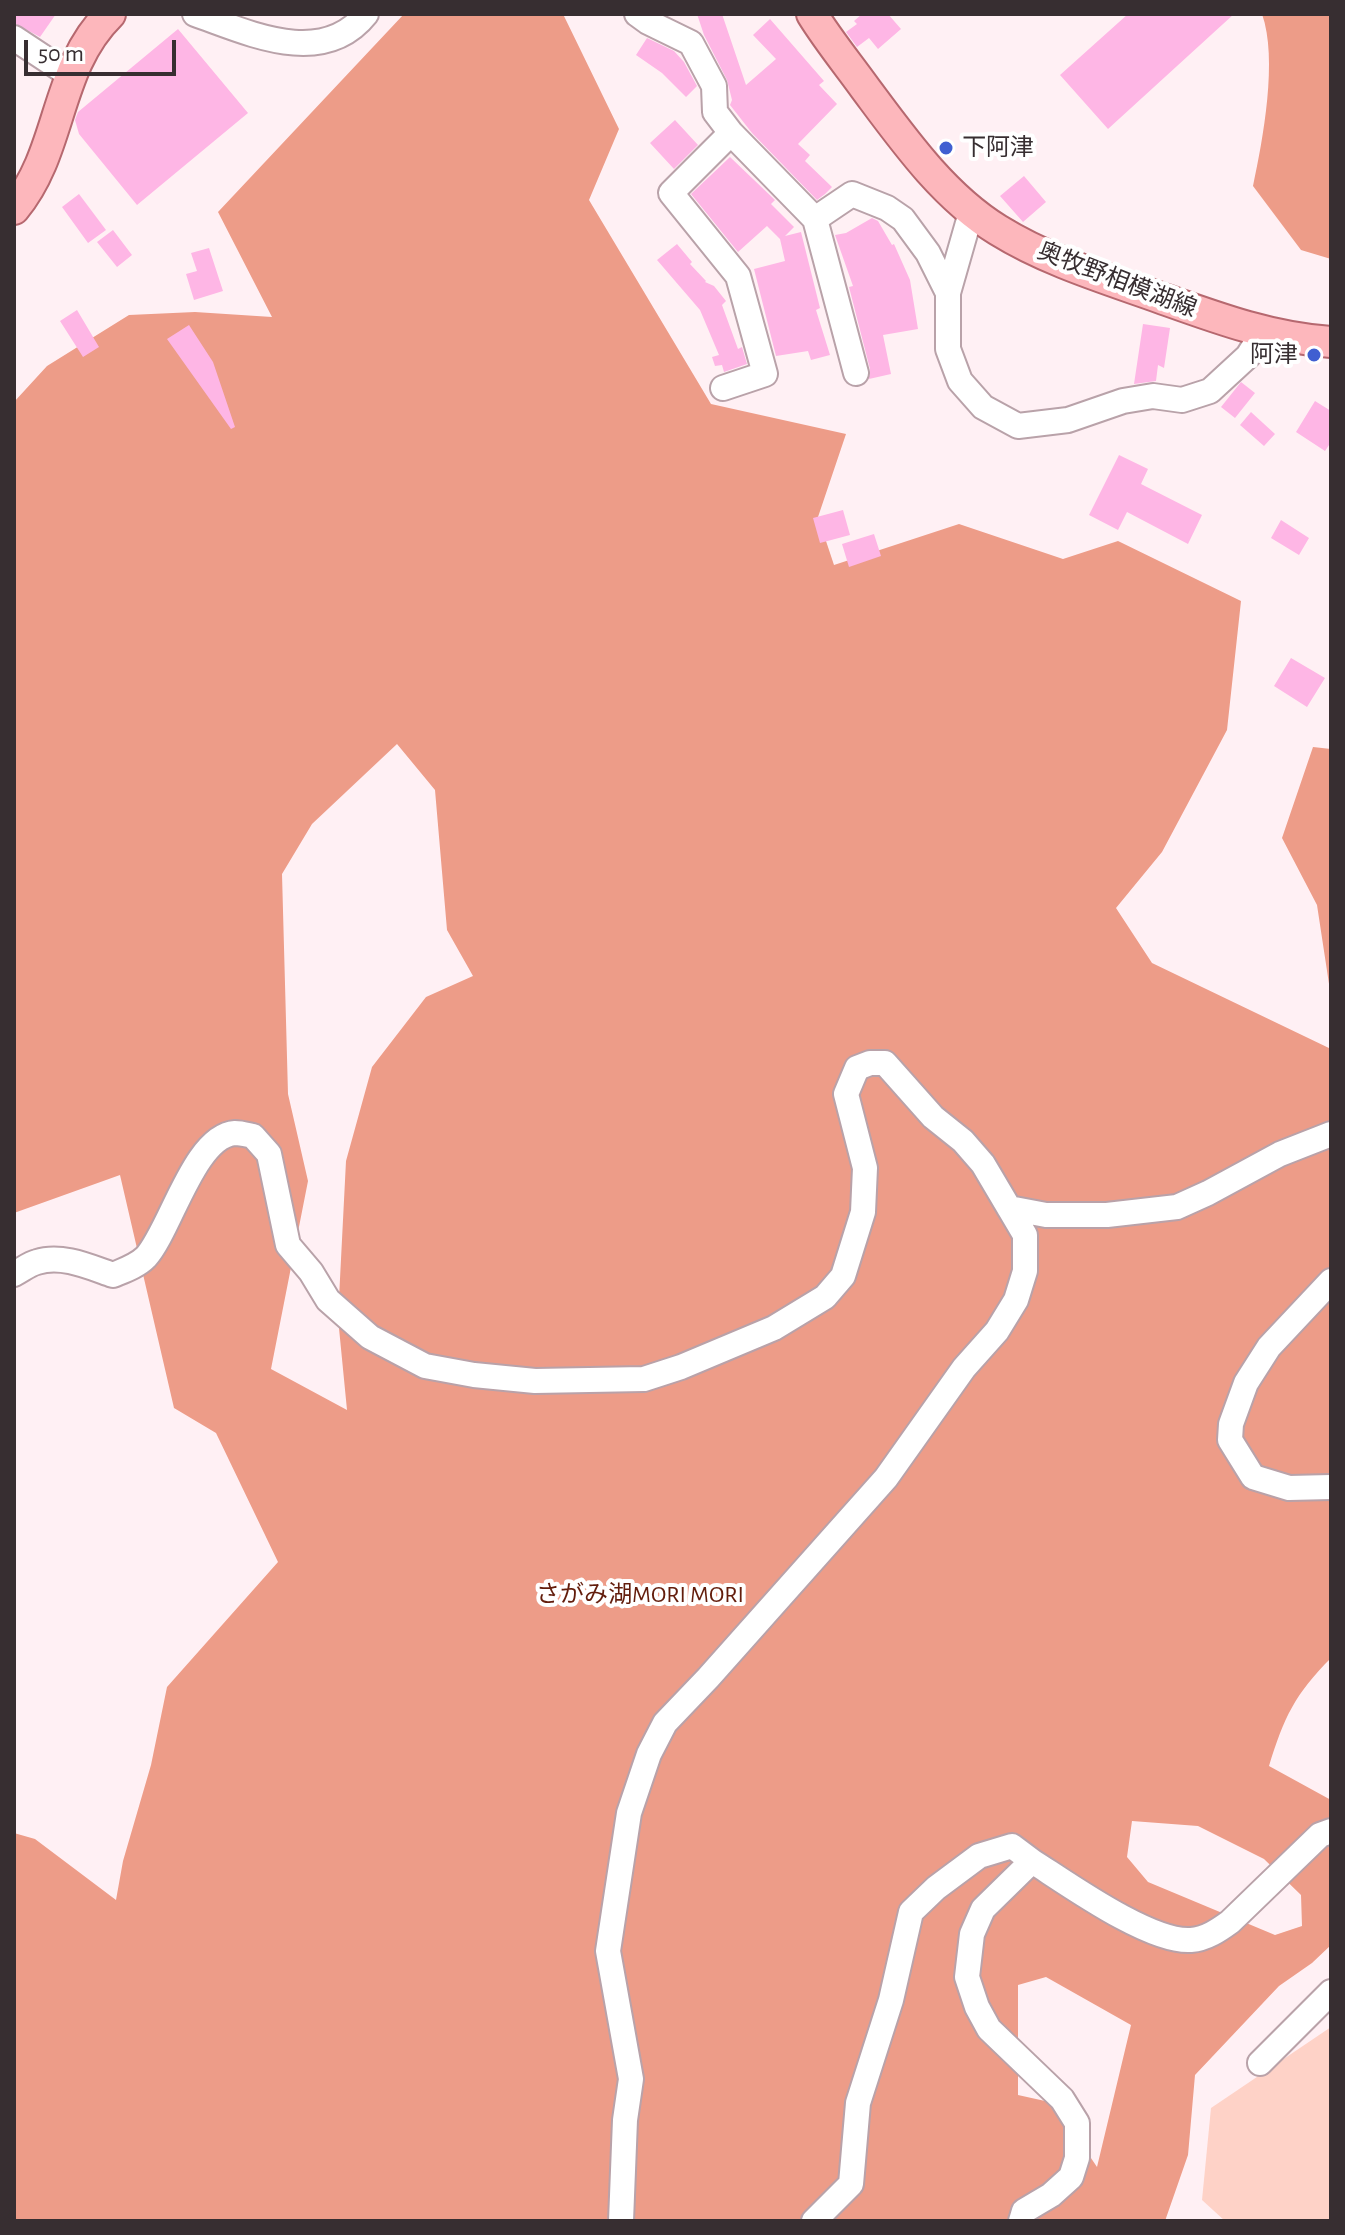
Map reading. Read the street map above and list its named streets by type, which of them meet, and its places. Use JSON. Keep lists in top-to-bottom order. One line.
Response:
{"streets":{"main road":["奥牧野相模湖線"]},"parks":["さがみ湖MORI MORI"],"places":["下阿津","阿津"],"scale_bar":"50 m"}
